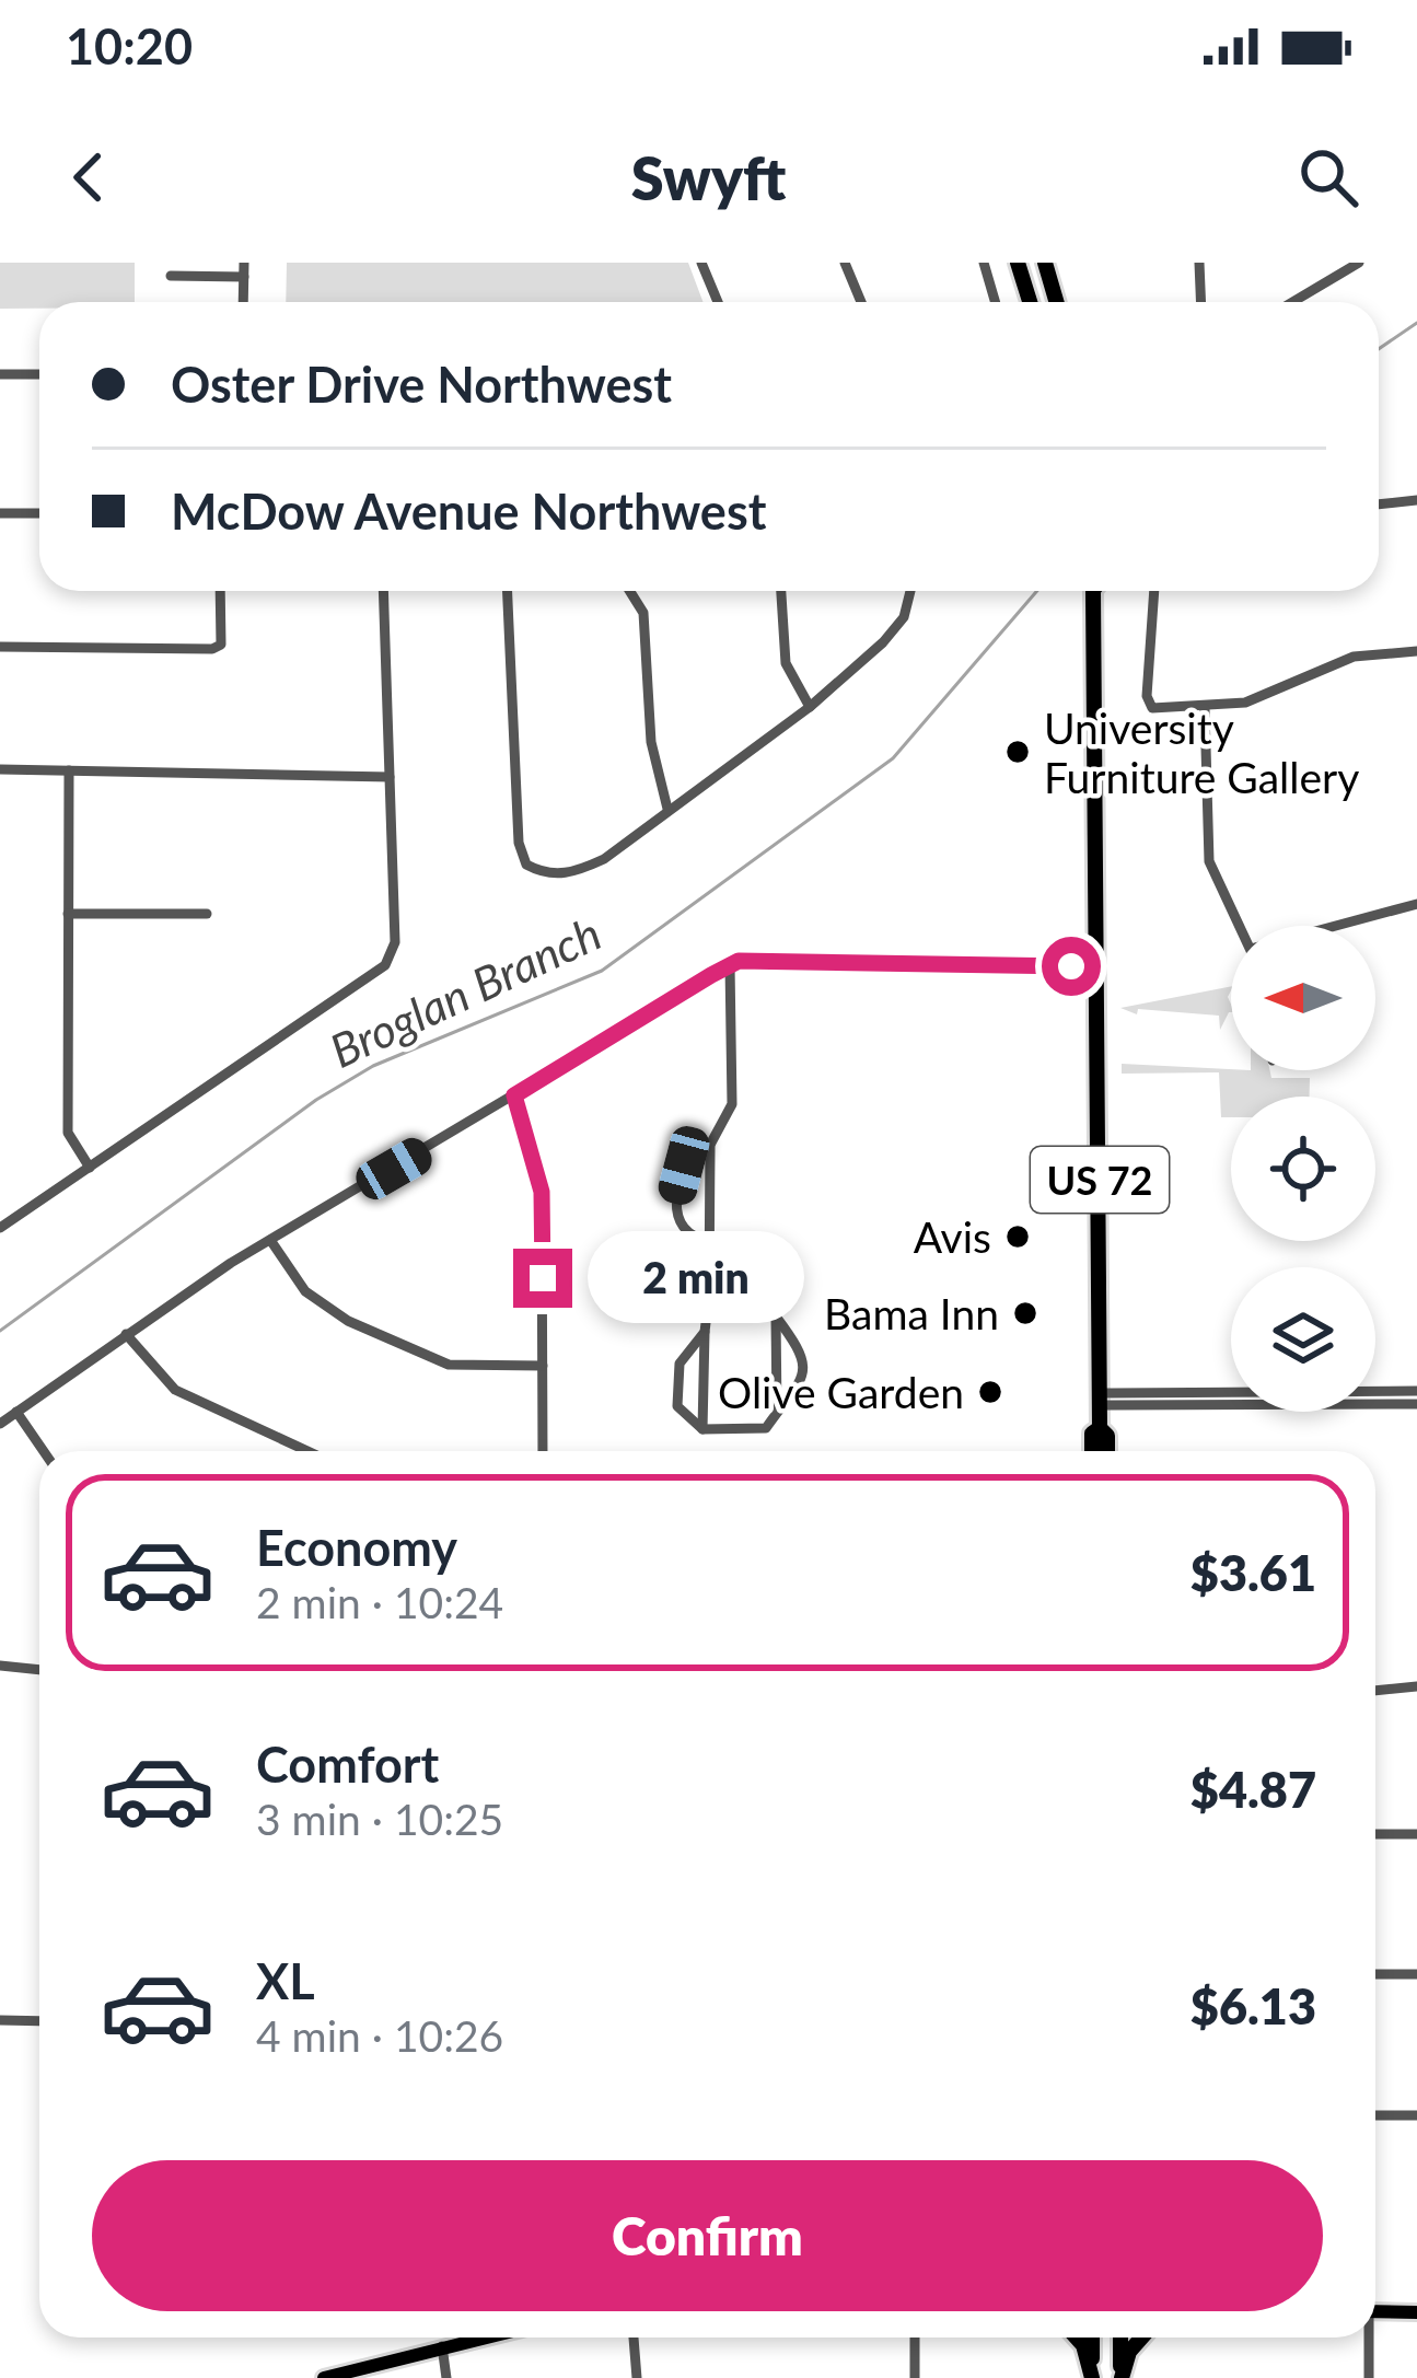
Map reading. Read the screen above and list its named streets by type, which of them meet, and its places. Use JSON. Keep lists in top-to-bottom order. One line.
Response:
{"streets":{"highway":["US 72"]},"water":["Broglan Branch"],"places":["University Furniture Gallery","Avis","Bama Inn","Olive Garden"],"north":"left","page":{"status":"10:20","header":"Swyft","banner":["Oster Drive Northwest","McDow Avenue Northwest"],"bubble":"2 min","list":[{"name":"Economy","note":"2 min · 10:24","value":"$3.61"},{"name":"Comfort","note":"3 min · 10:25","value":"$4.87"},{"name":"XL","note":"4 min · 10:26","value":"$6.13"}],"buttons":"Confirm"}}
